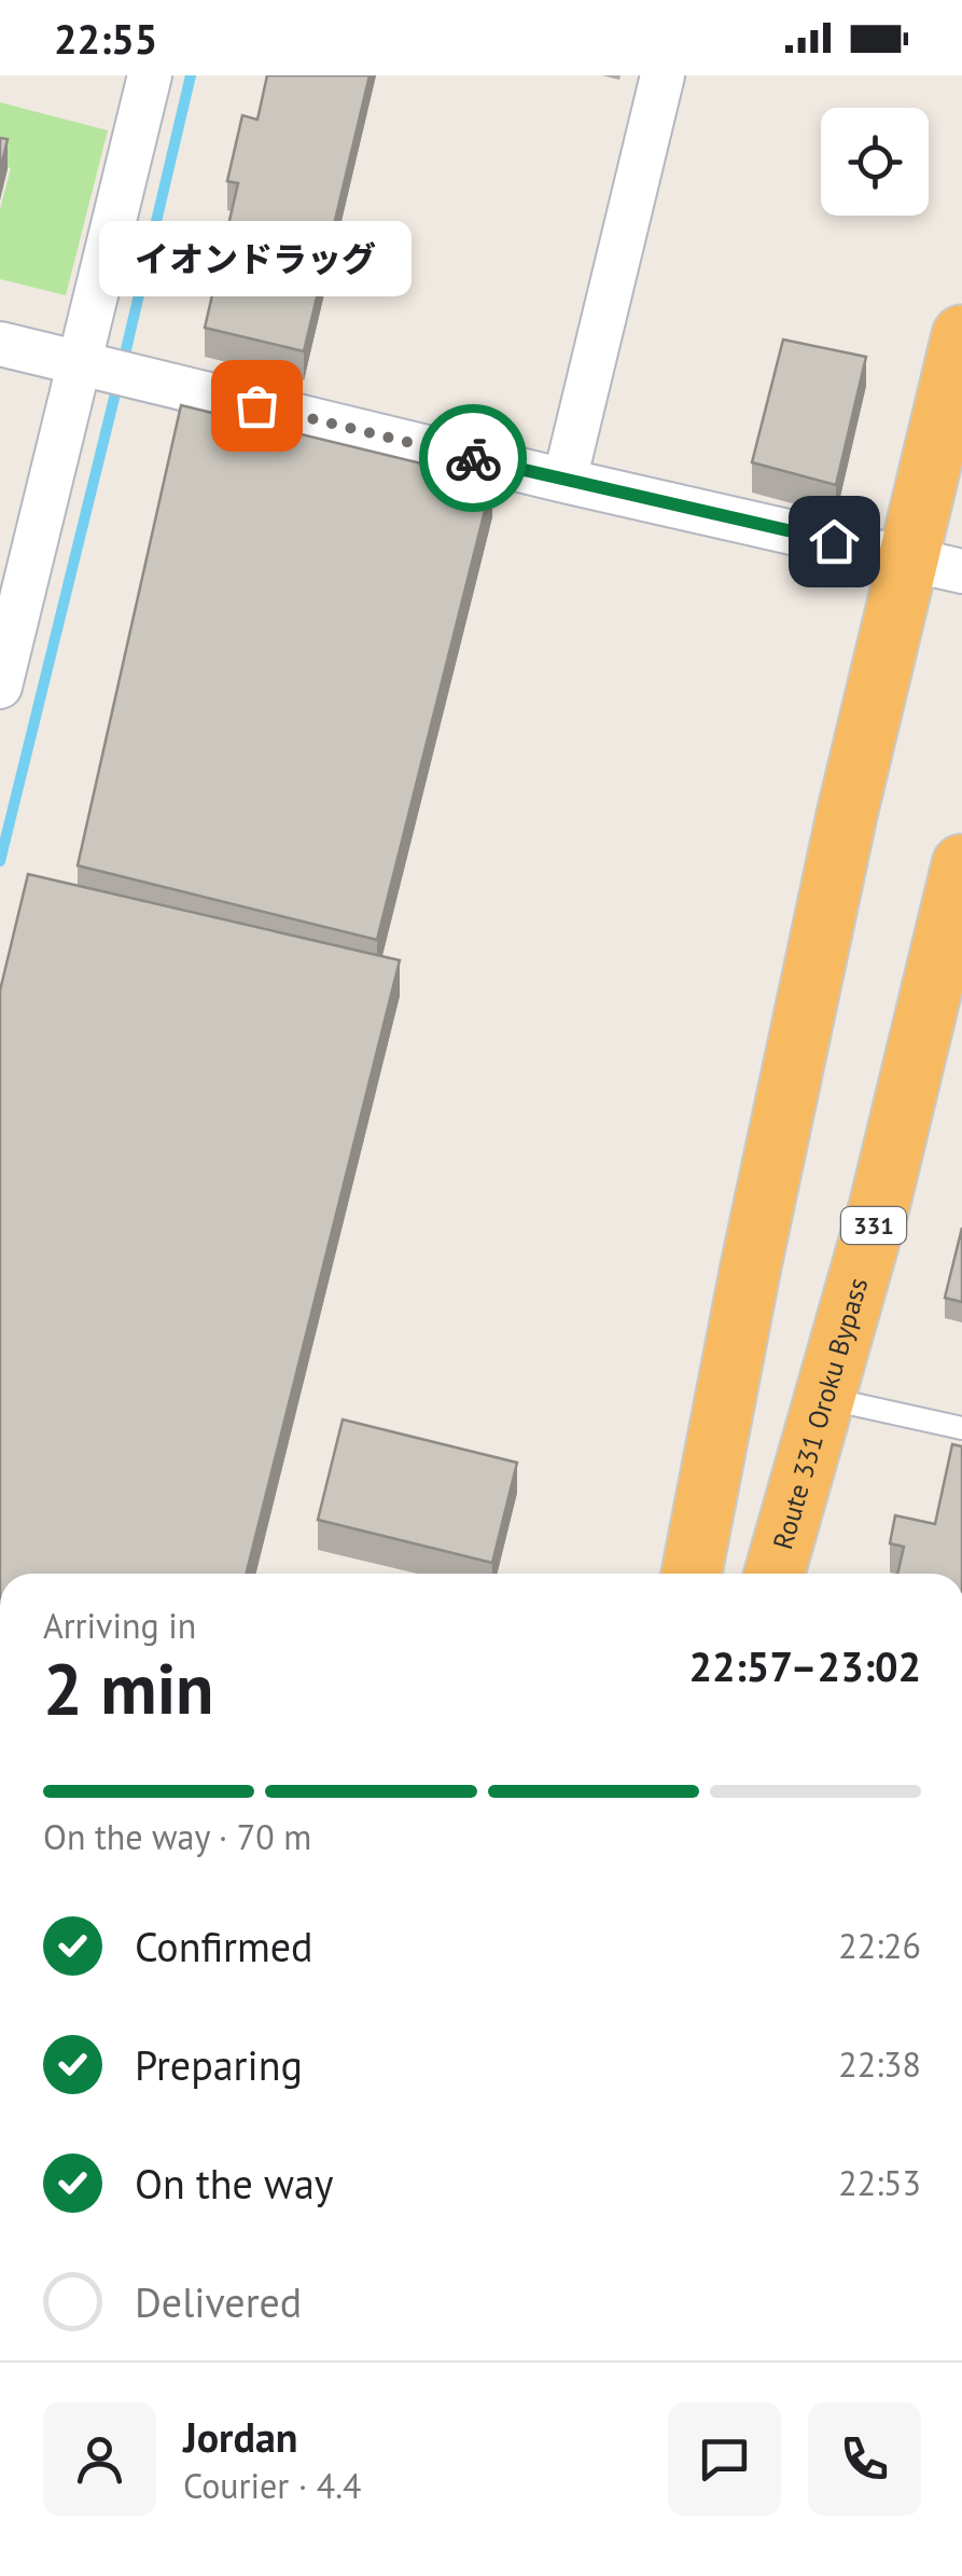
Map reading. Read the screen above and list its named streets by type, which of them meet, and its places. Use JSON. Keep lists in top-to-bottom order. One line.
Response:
{"streets":{"highway":["331","Route 331 Oroku Bypass"]},"places":["イオンドラッグ"],"page":{"status":"22:55","bubble":"イオンドラッグ","heading":["2 min","Arriving in","22:57–23:02"],"panel":["Jordan","Courier · 4.4"],"bar":"On the way · 70 m","list":[["Confirmed","22:26"],["Preparing","22:38"],["On the way","22:53"],"Delivered"]}}
